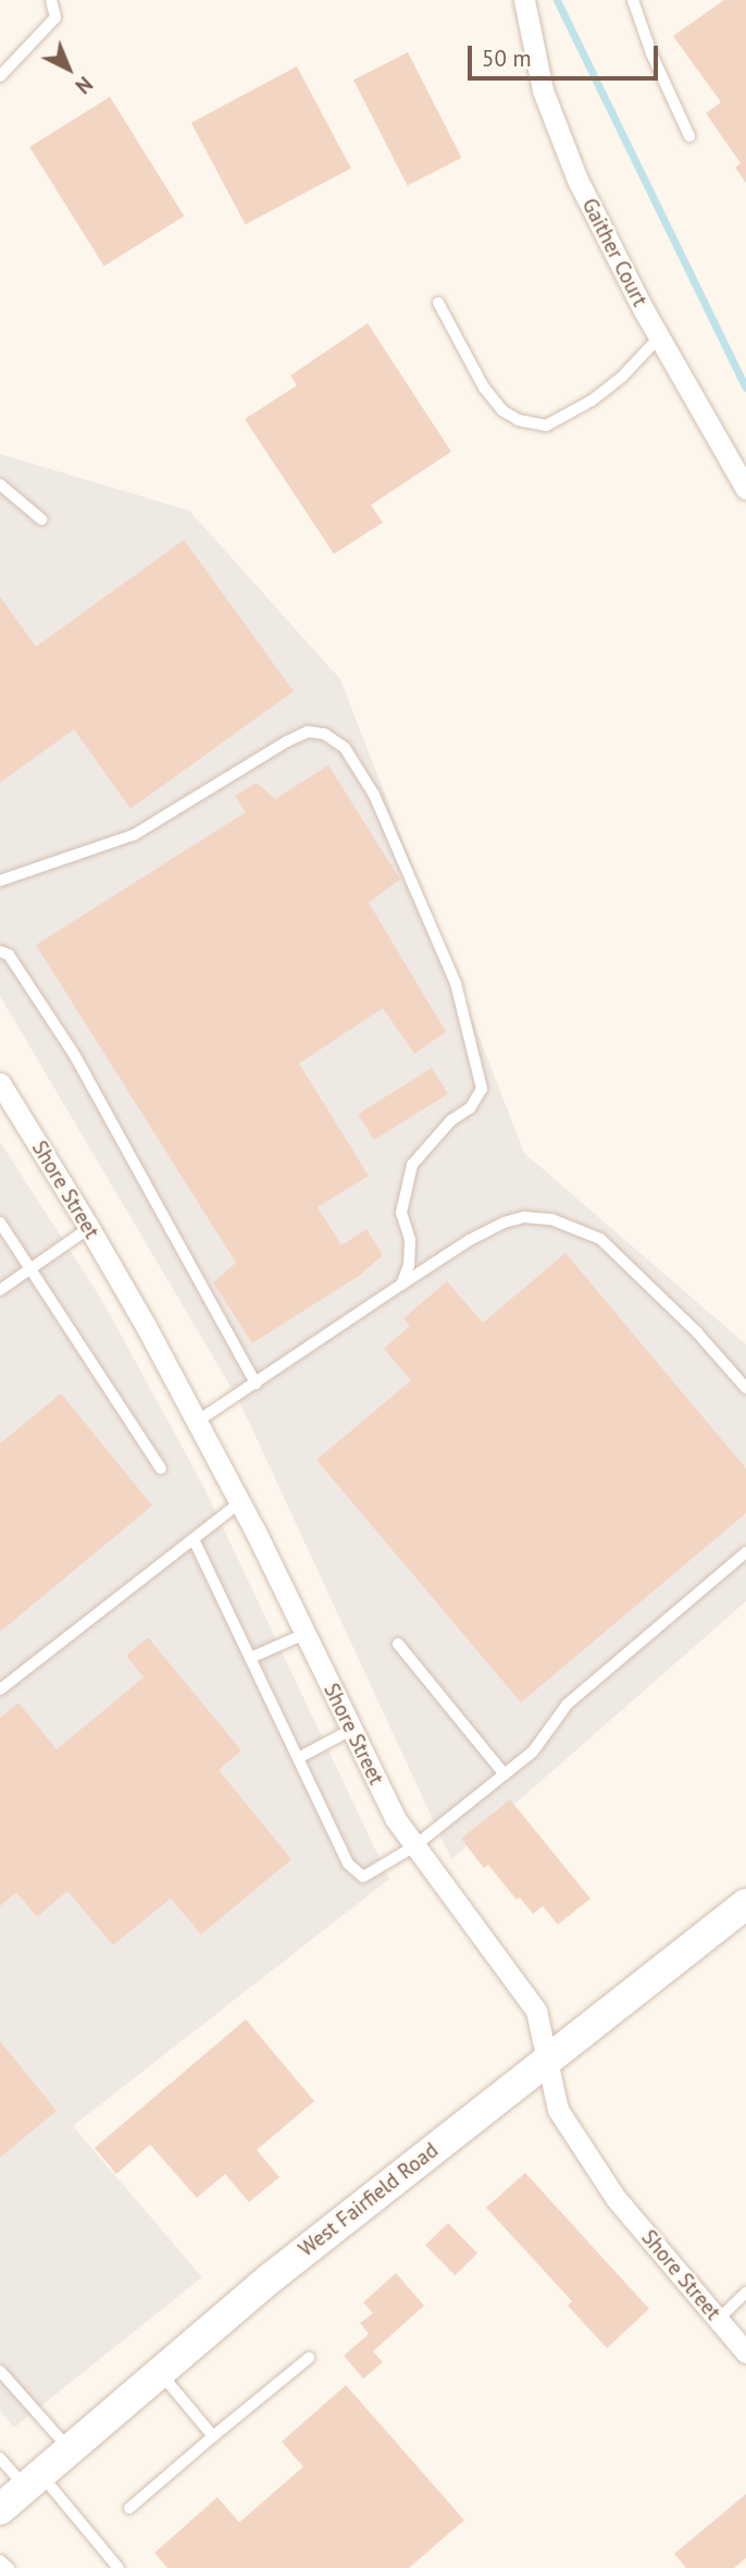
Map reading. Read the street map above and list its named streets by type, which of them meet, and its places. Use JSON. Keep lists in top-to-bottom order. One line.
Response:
{"streets":{"main road":["West Fairfield Road"],"street":["Gaither Court","Shore Street"]},"crossings":[["Shore Street","West Fairfield Road"]],"scale_bar":"50 m","north":"bottom right"}
